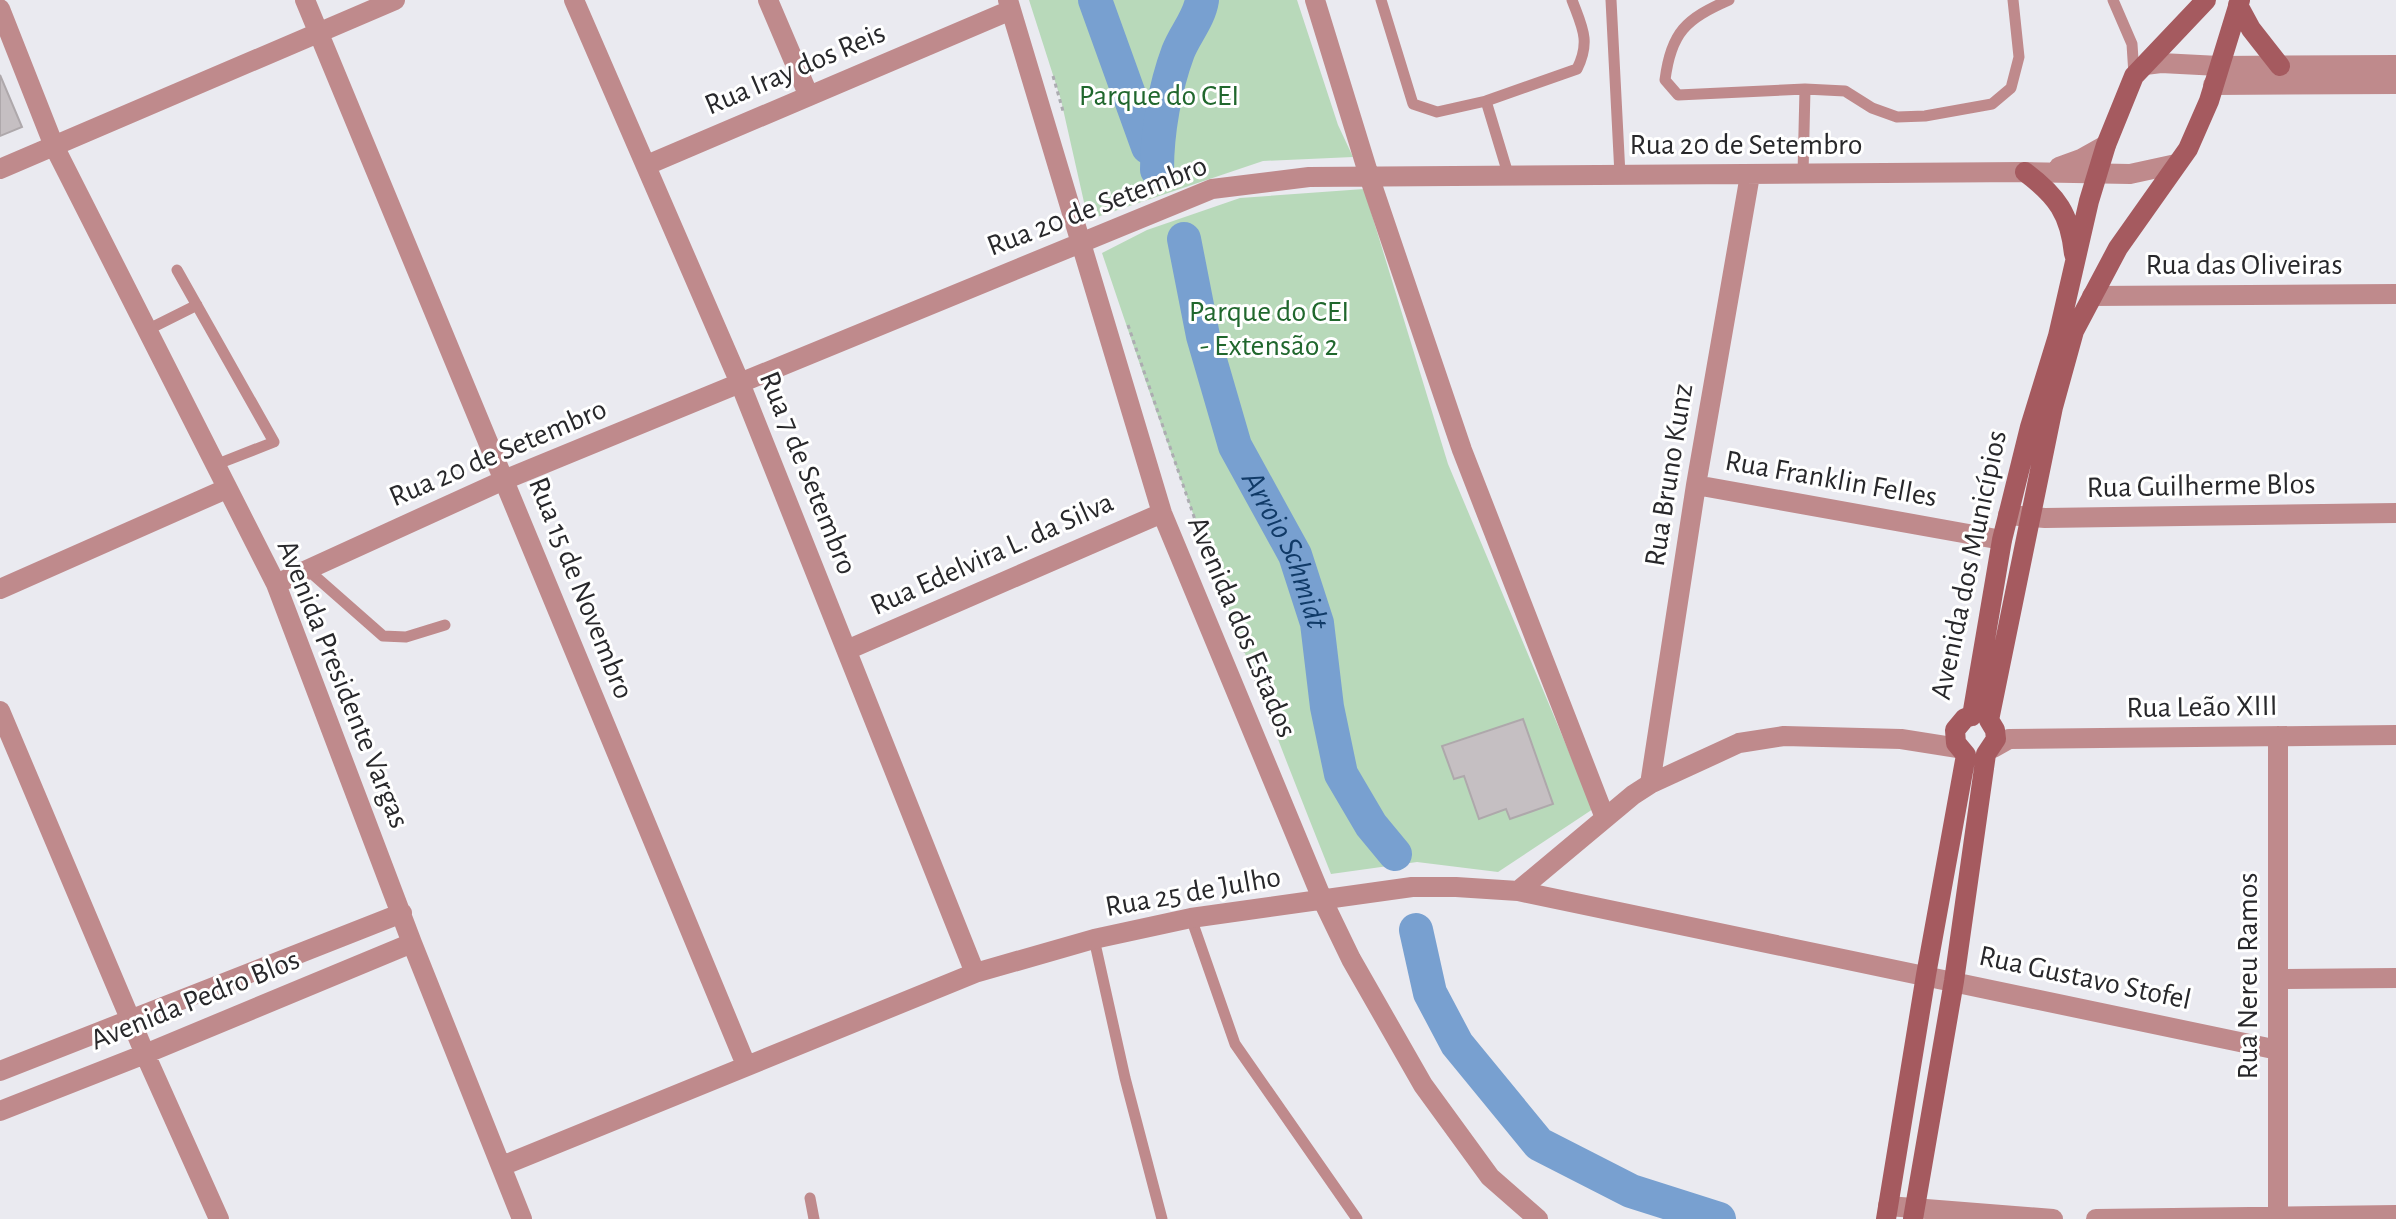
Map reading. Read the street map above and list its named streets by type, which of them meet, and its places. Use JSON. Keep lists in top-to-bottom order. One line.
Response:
{"streets":{"main road":["Avenida dos Municípios"],"street":["Rua Iray dos Reis","Rua 20 de Setembro","Rua das Oliveiras","Rua 7 de Setembro","Rua Bruno Kunz","Rua Franklin Felles","Rua Guilherme Blos","Rua Edelvira L. da Silva","Rua 15 de Novembro","Avenida dos Estados","Avenida Presidente Vargas","Rua Leão XIII","Rua 25 de Julho","Rua Nereu Ramos","Rua Gustavo Stofel","Avenida Pedro Blos"]},"crossings":[["Rua Iray dos Reis","Rua 7 de Setembro"],["Rua Iray dos Reis","Avenida dos Estados"],["Rua 20 de Setembro","Rua 7 de Setembro"],["Rua 20 de Setembro","Rua Bruno Kunz"],["Rua 20 de Setembro","Avenida dos Municípios"],["Rua 20 de Setembro","Rua 15 de Novembro"],["Rua 20 de Setembro","Avenida dos Estados"],["Rua 20 de Setembro","Avenida Presidente Vargas"],["Rua das Oliveiras","Avenida dos Municípios"],["Rua 7 de Setembro","Rua Edelvira L. da Silva"],["Rua 7 de Setembro","Rua 25 de Julho"],["Rua Bruno Kunz","Rua Franklin Felles"],["Rua Bruno Kunz","Rua Leão XIII"],["Rua Franklin Felles","Avenida dos Municípios"],["Rua Guilherme Blos","Avenida dos Municípios"],["Rua Edelvira L. da Silva","Avenida dos Estados"],["Avenida dos Municípios","Rua Leão XIII"],["Avenida dos Municípios","Rua 25 de Julho"],["Avenida dos Municípios","Rua Gustavo Stofel"],["Rua 15 de Novembro","Rua 25 de Julho"],["Avenida dos Estados","Rua 25 de Julho"],["Avenida Presidente Vargas","Rua 25 de Julho"],["Avenida Presidente Vargas","Avenida Pedro Blos"],["Rua Leão XIII","Rua 25 de Julho"],["Rua Leão XIII","Rua Nereu Ramos"],["Rua 25 de Julho","Rua Gustavo Stofel"],["Rua Nereu Ramos","Rua Gustavo Stofel"]],"water":["Arroio Schmidt"],"parks":["Parque do CEI","Parque do CEI - Extensão 2"]}
